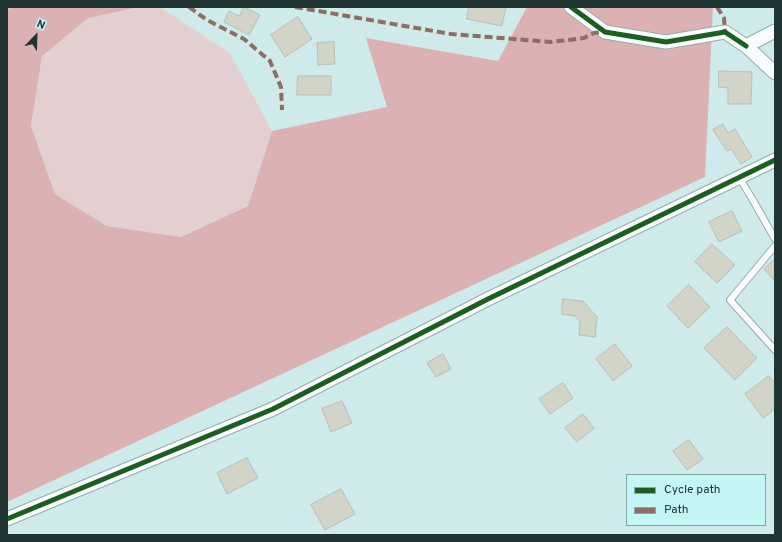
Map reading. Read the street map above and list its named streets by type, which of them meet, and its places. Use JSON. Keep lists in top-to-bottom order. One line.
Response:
{"legend":["Cycle path","Path"],"north":"top right"}
